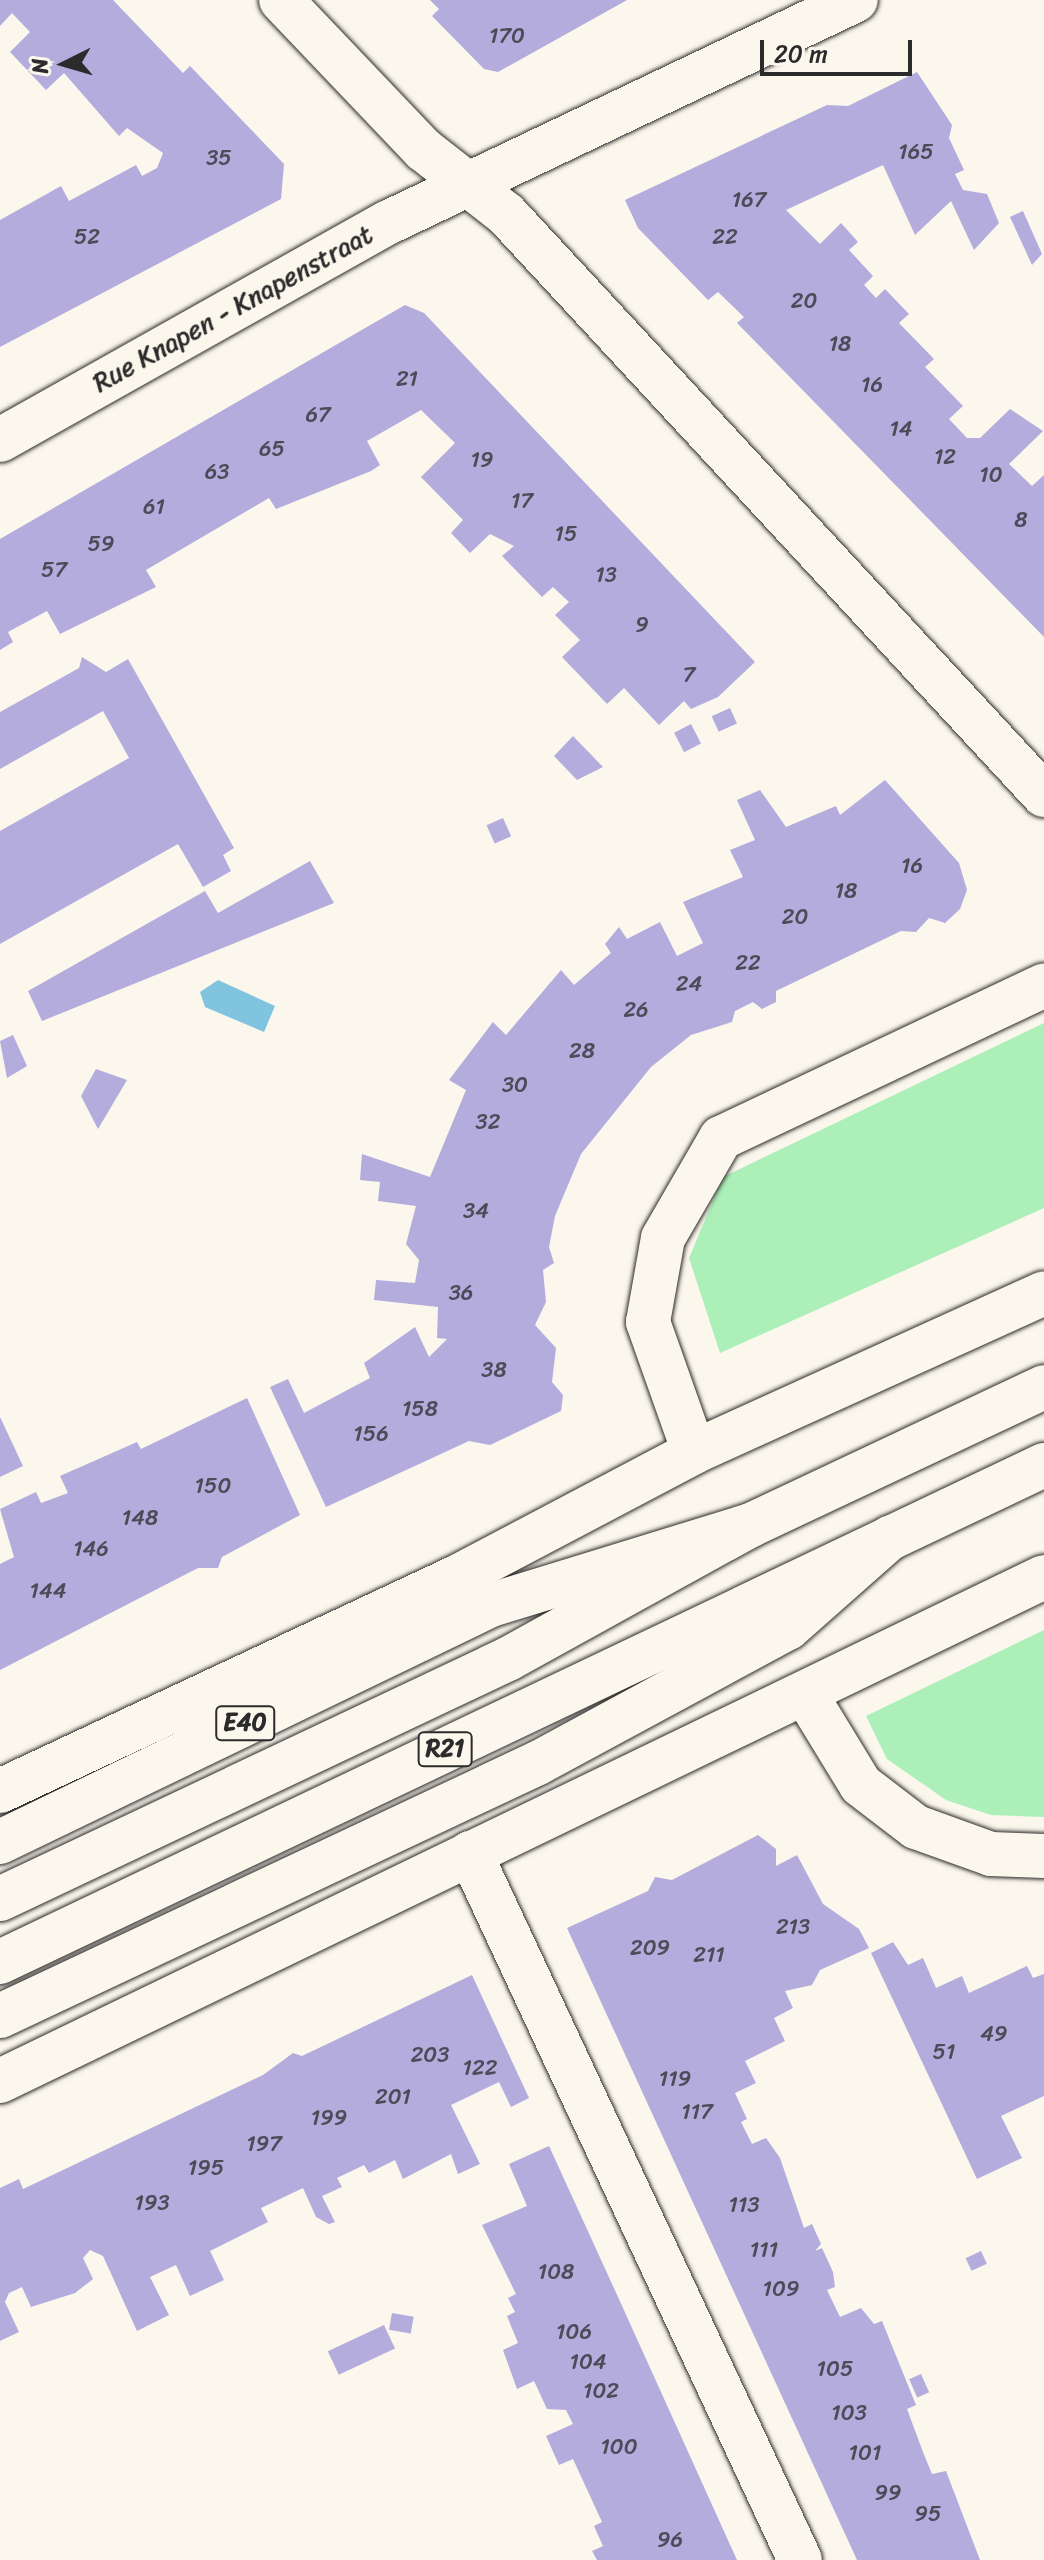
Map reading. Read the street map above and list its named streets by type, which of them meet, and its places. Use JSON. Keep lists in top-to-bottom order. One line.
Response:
{"streets":{"main road":["Rue Knapen - Knapenstraat","E40","R21"]},"crossings":[["E40","R21"]],"house_numbers":["170","165","35","167","52","22","20","18","21","16","67","14","65","12","19","63","10","17","61","8","15","59","57","13","9","7","16","18","20","22","24","26","28","30","32","34","36","38","158","156","150","148","146","144","213","209","211","49","51","203","122","119","201","117","199","197","195","193","113","111","108","109","106","104","105","102","103","100","101","99","95","96"],"scale_bar":"20 m","north":"left"}
